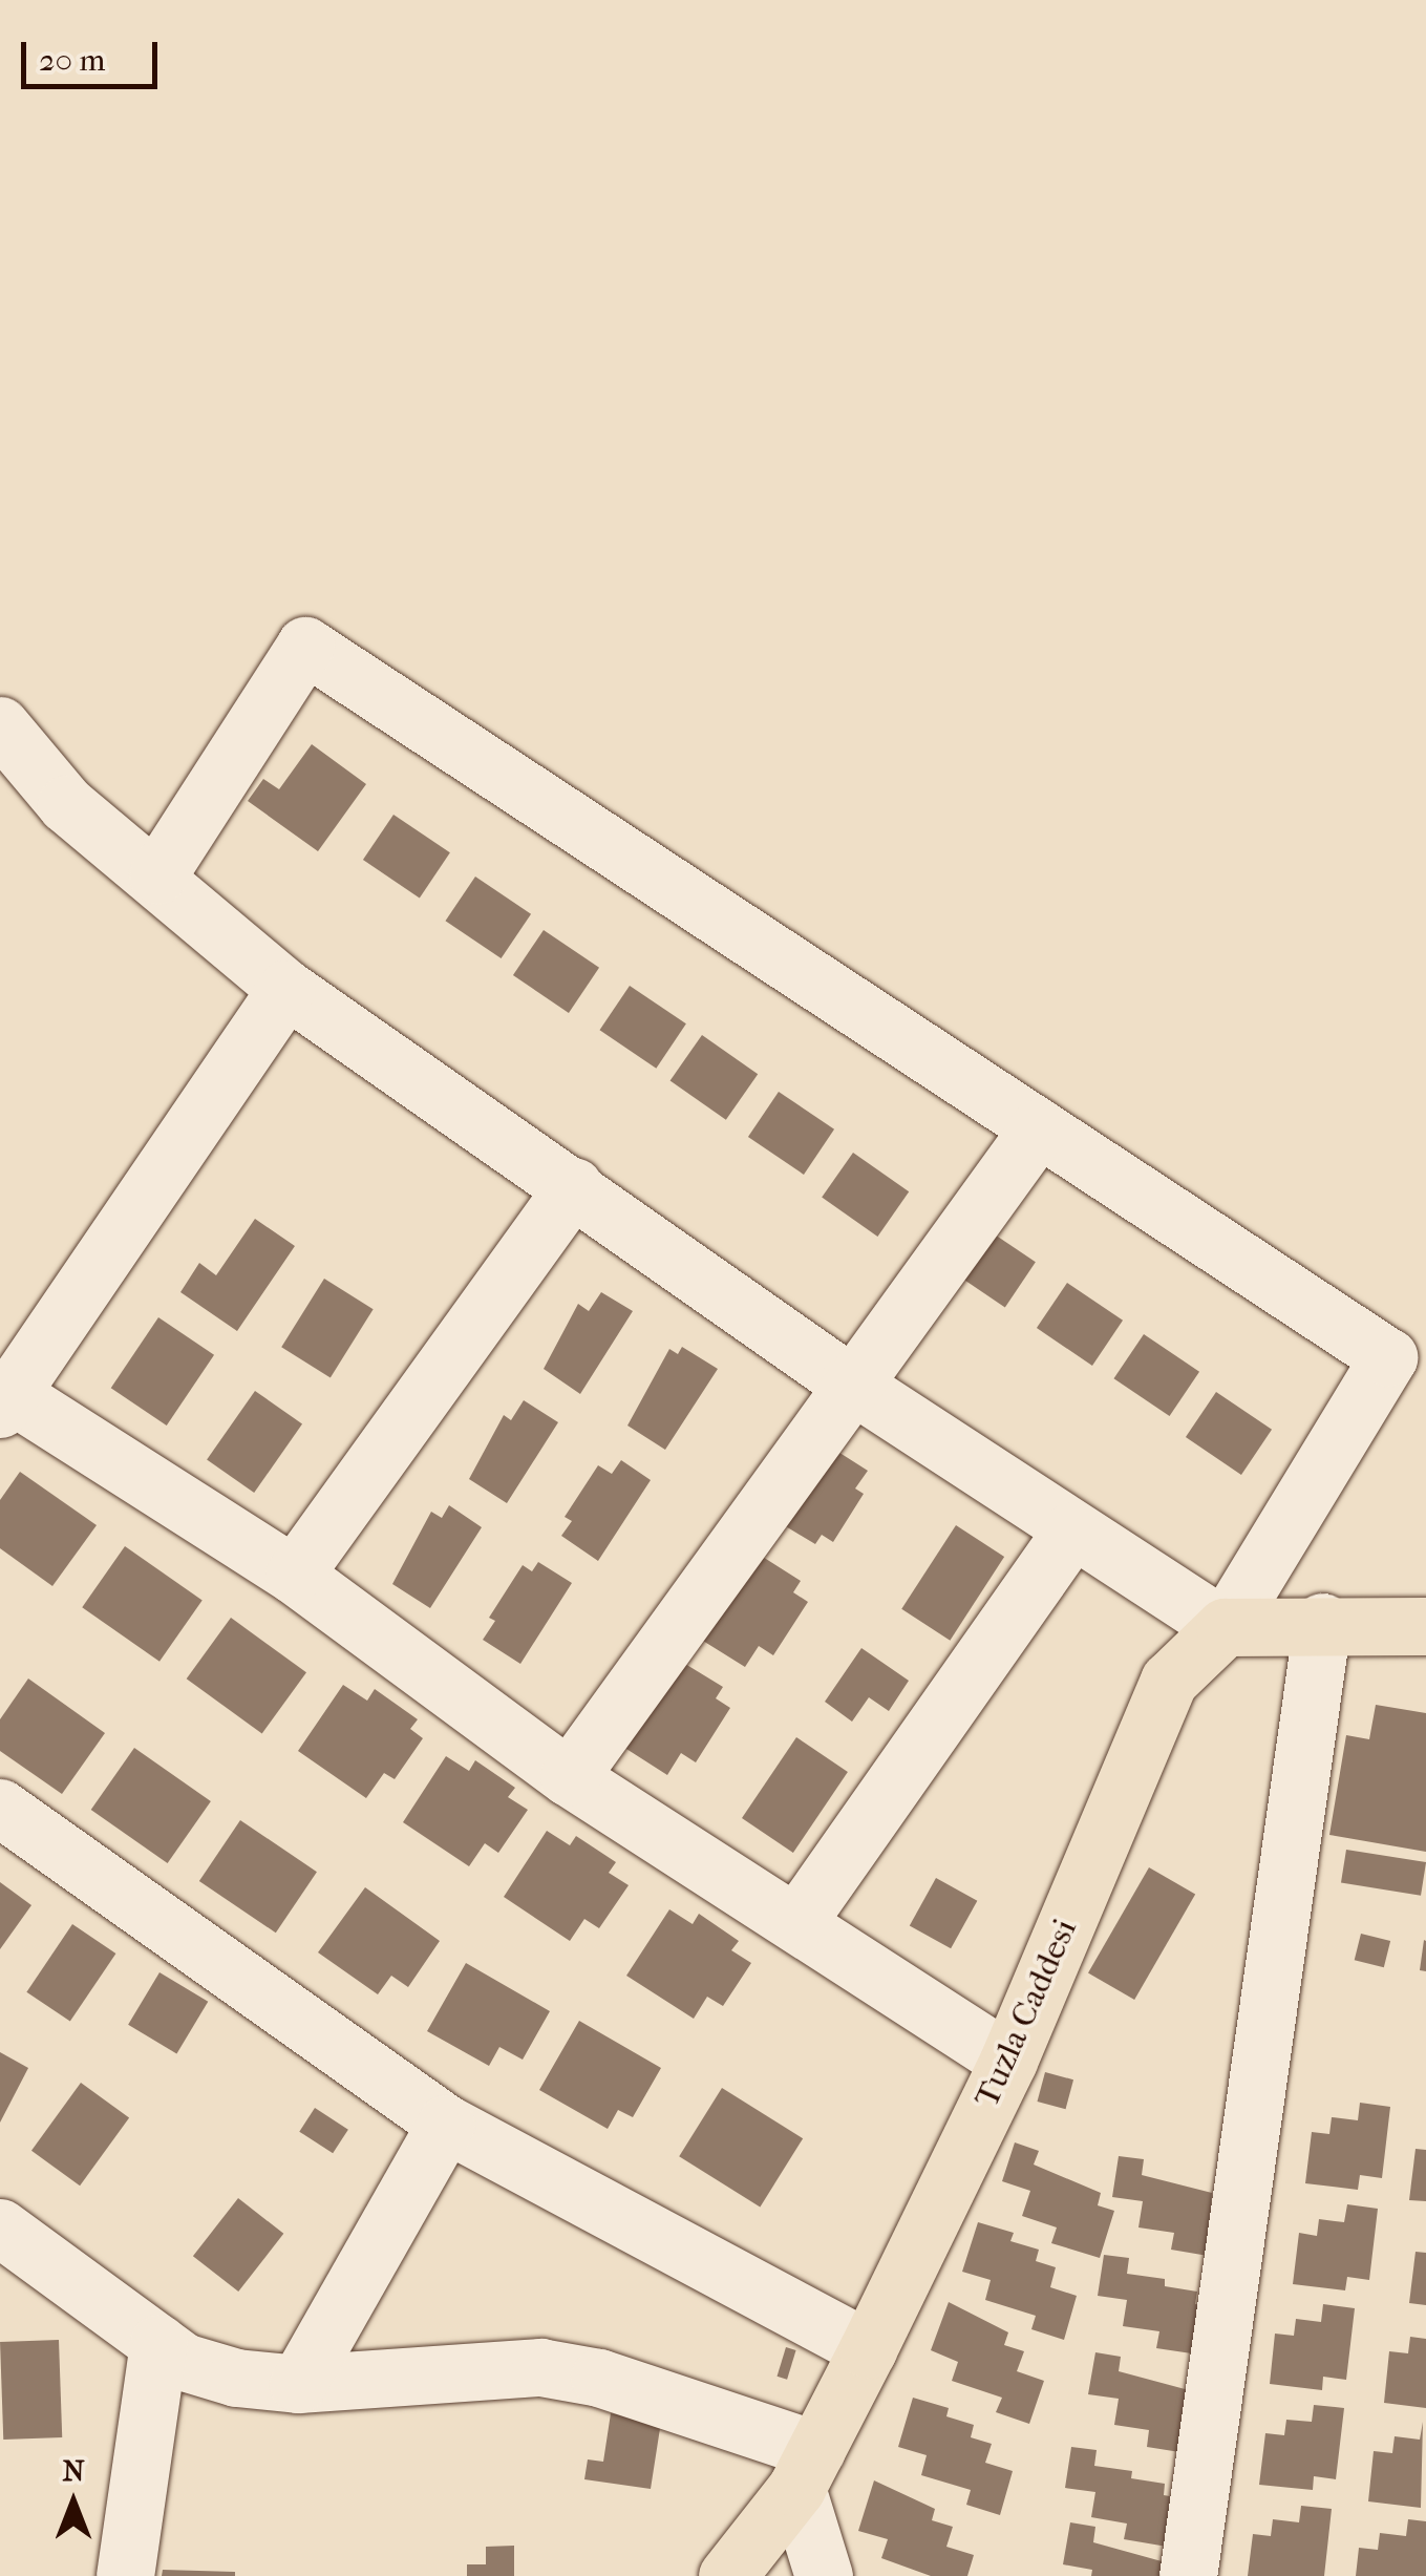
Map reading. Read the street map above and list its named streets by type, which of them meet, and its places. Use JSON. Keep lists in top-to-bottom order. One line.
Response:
{"streets":{"main road":["Tuzla Caddesi"]},"scale_bar":"20 m","north":"top"}
